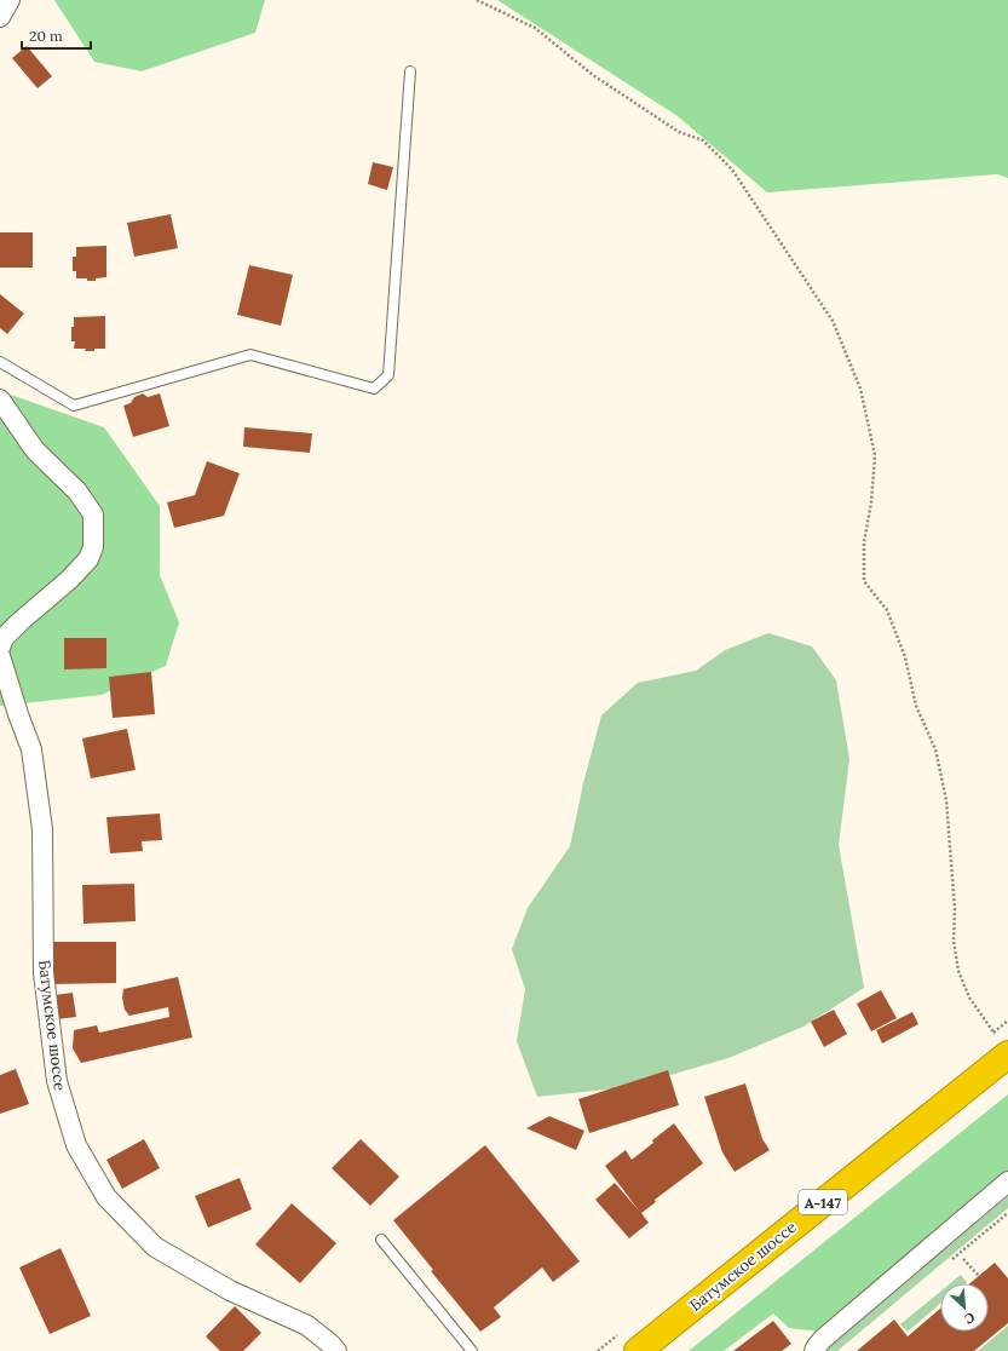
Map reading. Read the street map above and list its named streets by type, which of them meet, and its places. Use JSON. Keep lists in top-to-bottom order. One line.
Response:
{"streets":{"highway":["Батумское шоссе","А-147"]},"scale_bar":"20 m","north":"bottom right"}
